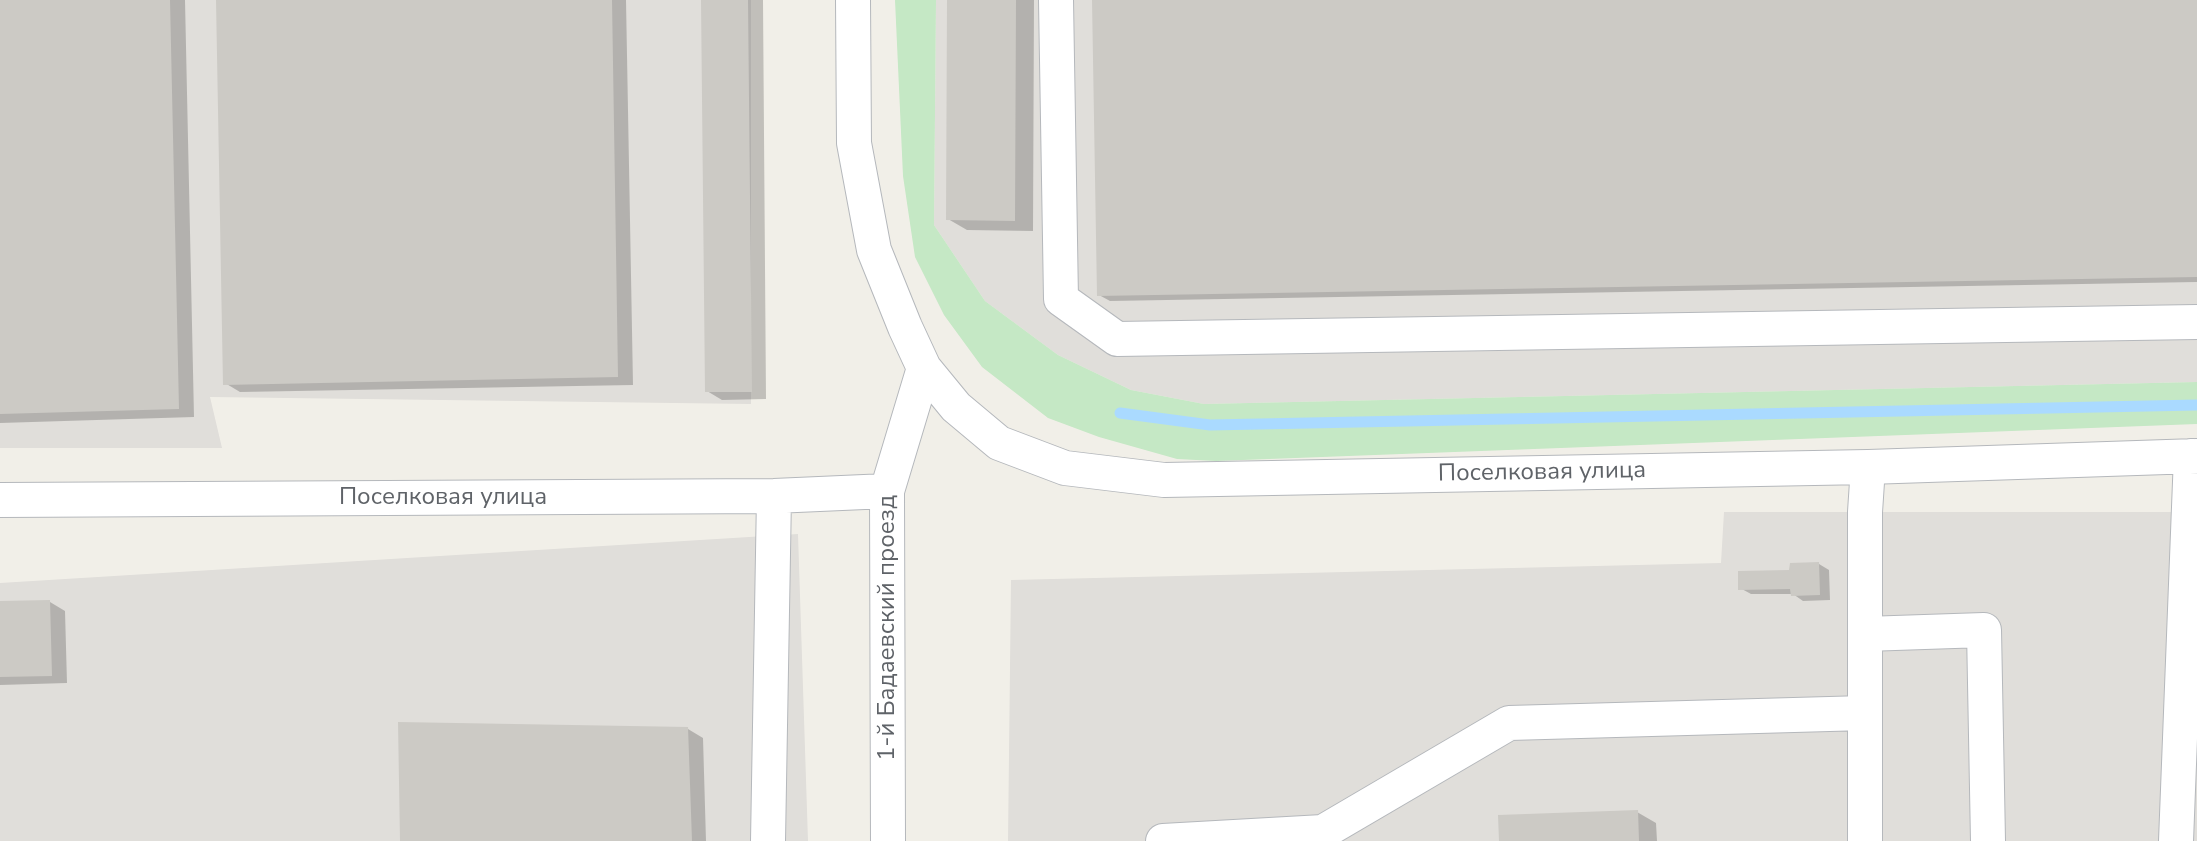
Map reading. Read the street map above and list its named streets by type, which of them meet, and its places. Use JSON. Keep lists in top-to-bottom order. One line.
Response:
{"streets":{"street":["Поселковая улица","1-й Бадаевский проезд"]},"crossings":[["Поселковая улица","1-й Бадаевский проезд"]]}
